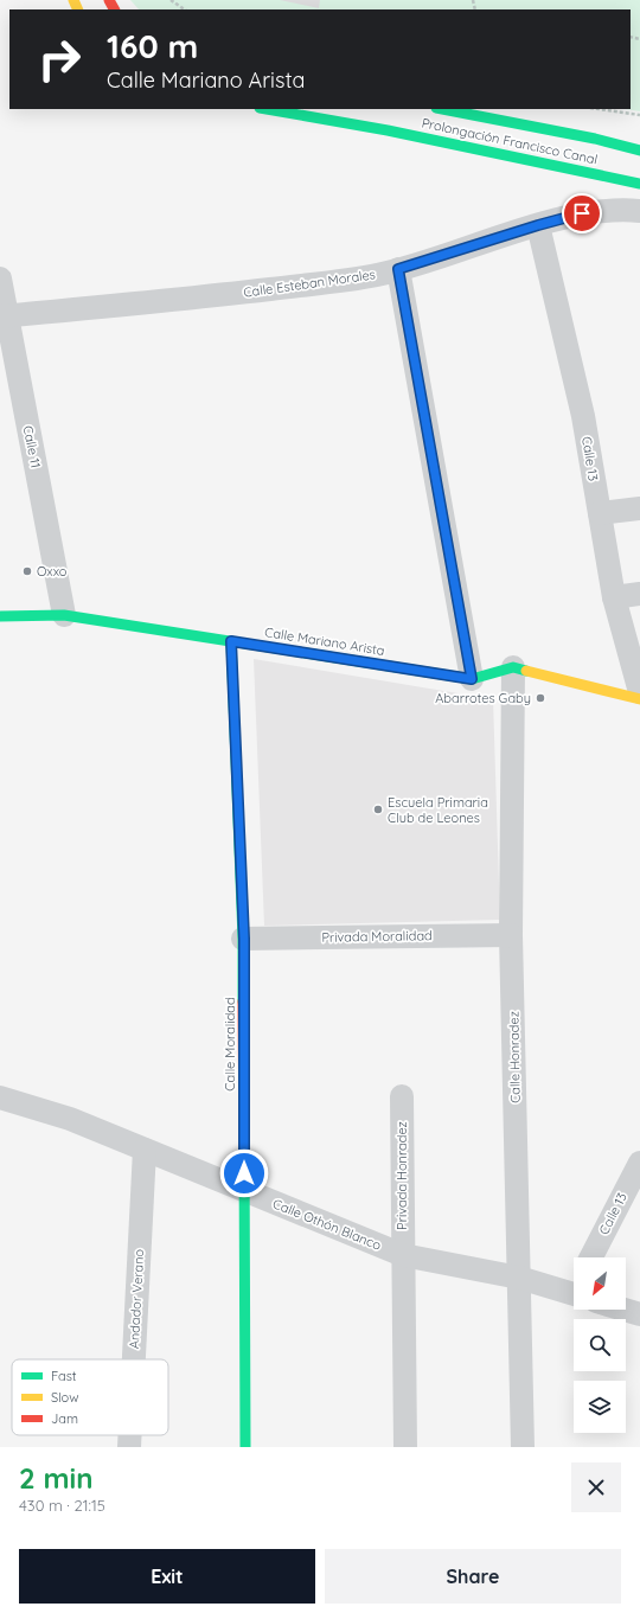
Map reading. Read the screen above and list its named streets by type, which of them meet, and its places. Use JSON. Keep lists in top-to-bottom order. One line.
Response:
{"streets":{"street":["Prolongación Francisco Canal","Calle Esteban Morales","Calle 11","Calle 13","Calle Mariano Arista","Privada Moralidad","Calle Moralidad","Calle Honradez","Privada Honradez","Calle Othón Blanco","Andador Verano"]},"crossings":[["Calle Esteban Morales","Calle 11"],["Calle Esteban Morales","Calle 13"],["Calle 11","Calle Mariano Arista"],["Calle Mariano Arista","Calle Moralidad"],["Calle Mariano Arista","Calle Honradez"],["Privada Moralidad","Calle Moralidad"],["Privada Moralidad","Calle Honradez"],["Calle Moralidad","Calle Othón Blanco"],["Calle Honradez","Calle Othón Blanco"],["Privada Honradez","Calle Othón Blanco"],["Calle Othón Blanco","Andador Verano"]],"places":["Oxxo","Abarrotes Gaby","Escuela Primaria Club de Leones"],"legend":["Fast","Slow","Jam"],"north":"bottom left","page":{"turn":["160 m","Calle Mariano Arista"],"heading":["2 min","430 m · 21:15"],"buttons":["Exit","Share"]}}
